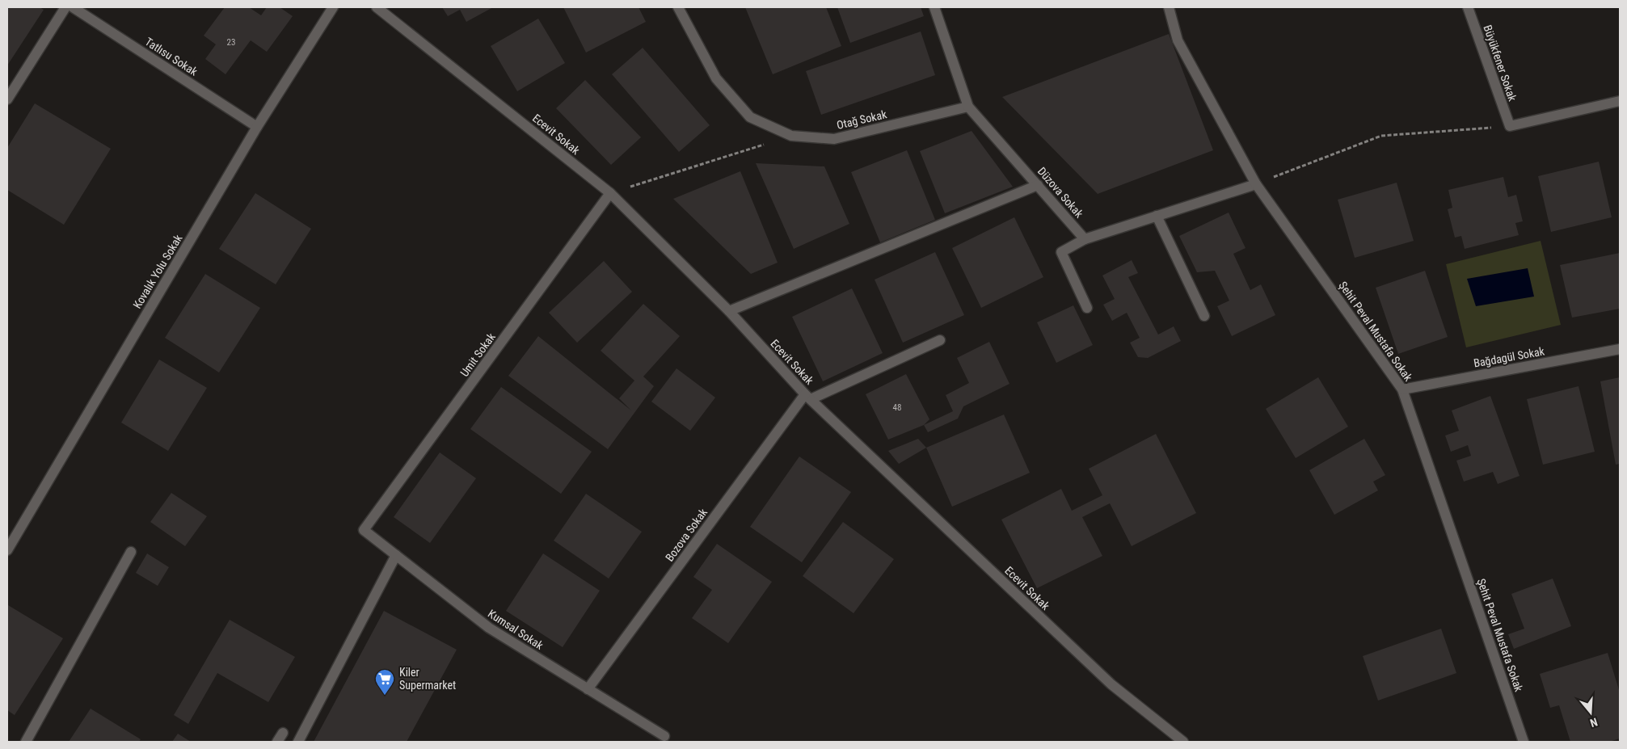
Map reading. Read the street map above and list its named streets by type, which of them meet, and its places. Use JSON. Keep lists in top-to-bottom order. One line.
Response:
{"streets":{"street":["Tatlısu Sokak","Büyükfener Sokak","Otağ Sokak","Ecevit Sokak","Düzova Sokak","Kovalık Yolu Sokak","Şehit Peval Mustafa Sokak","Umit Sokak","Bağdagül Sokak","Bozova Sokak","Kumsal Sokak"]},"crossings":[["Tatlısu Sokak","Kovalık Yolu Sokak"],["Otağ Sokak","Düzova Sokak"],["Ecevit Sokak","Umit Sokak"],["Ecevit Sokak","Bozova Sokak"],["Şehit Peval Mustafa Sokak","Bağdagül Sokak"],["Umit Sokak","Kumsal Sokak"],["Bozova Sokak","Kumsal Sokak"]],"places":{"supermarket":["Kiler Supermarket"]},"house_numbers":["23","48"],"north":"bottom"}
